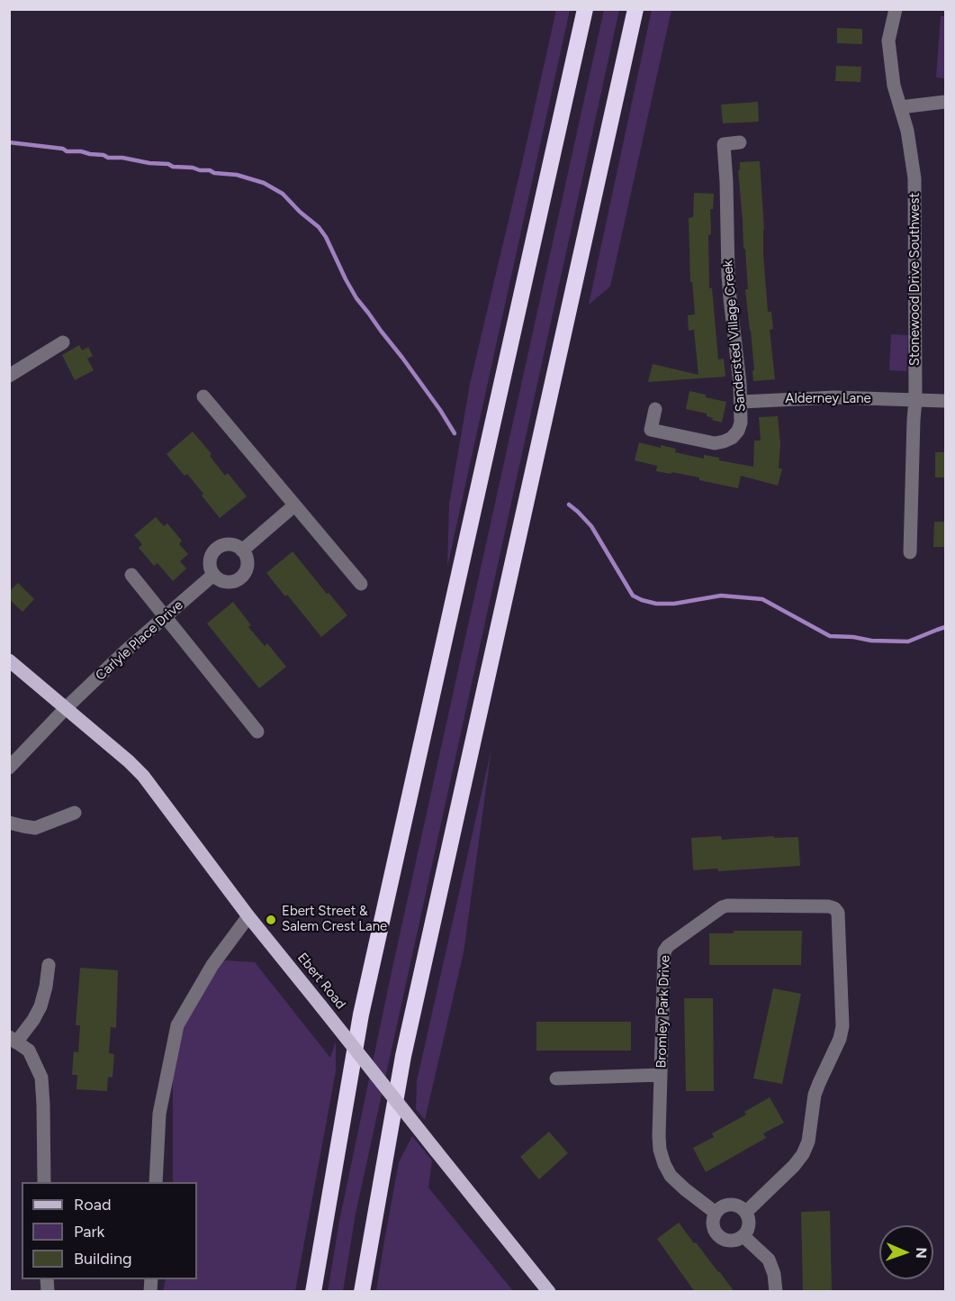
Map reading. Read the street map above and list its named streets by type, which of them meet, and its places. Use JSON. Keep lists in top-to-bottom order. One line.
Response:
{"streets":{"main road":["Ebert Road"],"street":["Stonewood Drive Southwest","Sandersted Village Creek","Alderney Lane","Carlyle Place Drive","Bromley Park Drive"]},"crossings":[["Stonewood Drive Southwest","Alderney Lane"],["Sandersted Village Creek","Alderney Lane"],["Carlyle Place Drive","Ebert Road"]],"places":["Ebert Street & Salem Crest Lane"],"legend":["Road","Park","Building"],"north":"right"}
